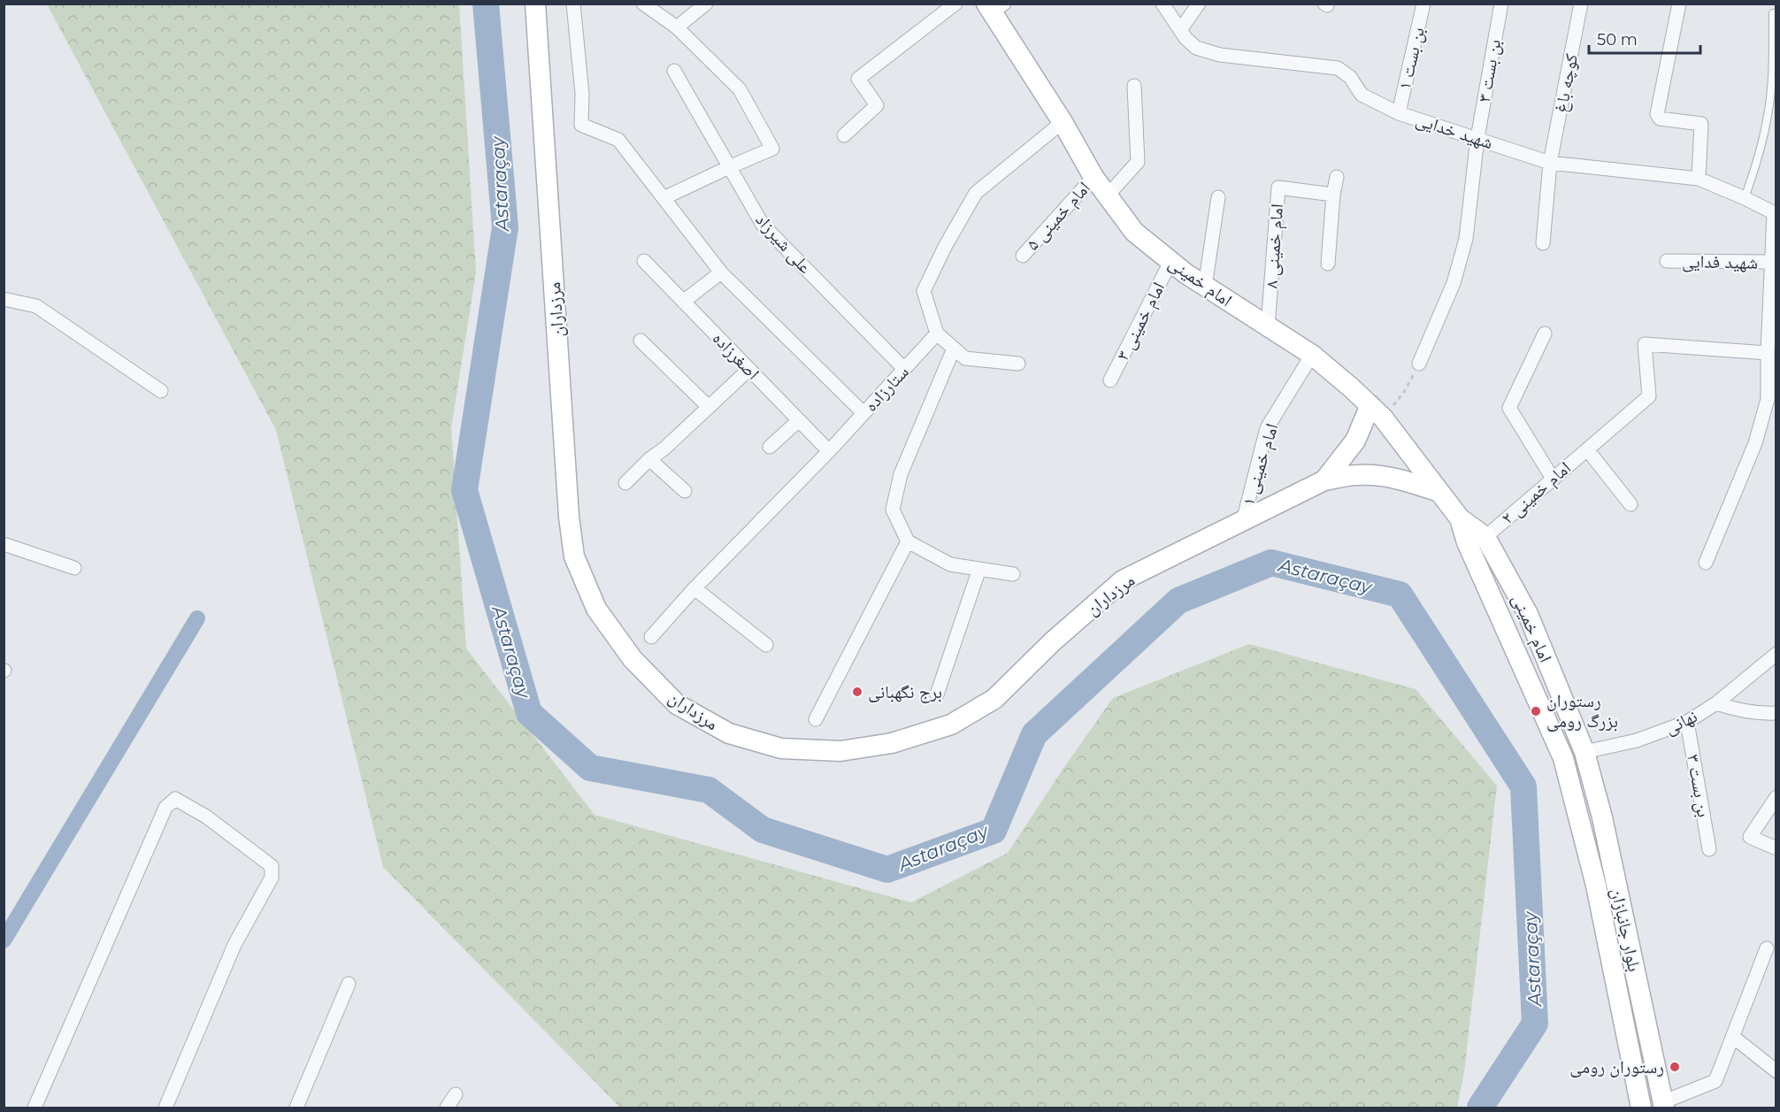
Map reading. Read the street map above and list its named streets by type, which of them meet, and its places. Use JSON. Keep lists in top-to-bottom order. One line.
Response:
{"streets":{"street":["بن بست ۱","بن بست ۳","کوچه باغ","شهید خدایی","امام خمینی ۵","علی شیرزاد","امام خمینی ۸","شهید فدایی","امام خمینی","مرزداران","امام خمینی ۳","اصغرزاده","ستارزاده","امام خمینی ۱","امام خمینی ۲","نهانی","بلوار جانبازان"]},"crossings":[["بن بست ۱","شهید خدایی"],["بن بست ۳","شهید خدایی"],["بن بست ۳","نهانی"],["کوچه باغ","شهید خدایی"],["امام خمینی ۵","امام خمینی"],["علی شیرزاد","ستارزاده"],["امام خمینی ۸","امام خمینی"],["امام خمینی","مرزداران"],["امام خمینی","امام خمینی ۳"],["امام خمینی","امام خمینی ۱"],["امام خمینی","امام خمینی ۲"],["امام خمینی","نهانی"],["امام خمینی","بلوار جانبازان"],["مرزداران","امام خمینی ۱"],["اصغرزاده","ستارزاده"],["نهانی","بلوار جانبازان"]],"water":["Astaraçay"],"places":["برج نگهبانی","رستوران بزرگ رومی","رستوران رومی"],"scale_bar":"50 m"}
